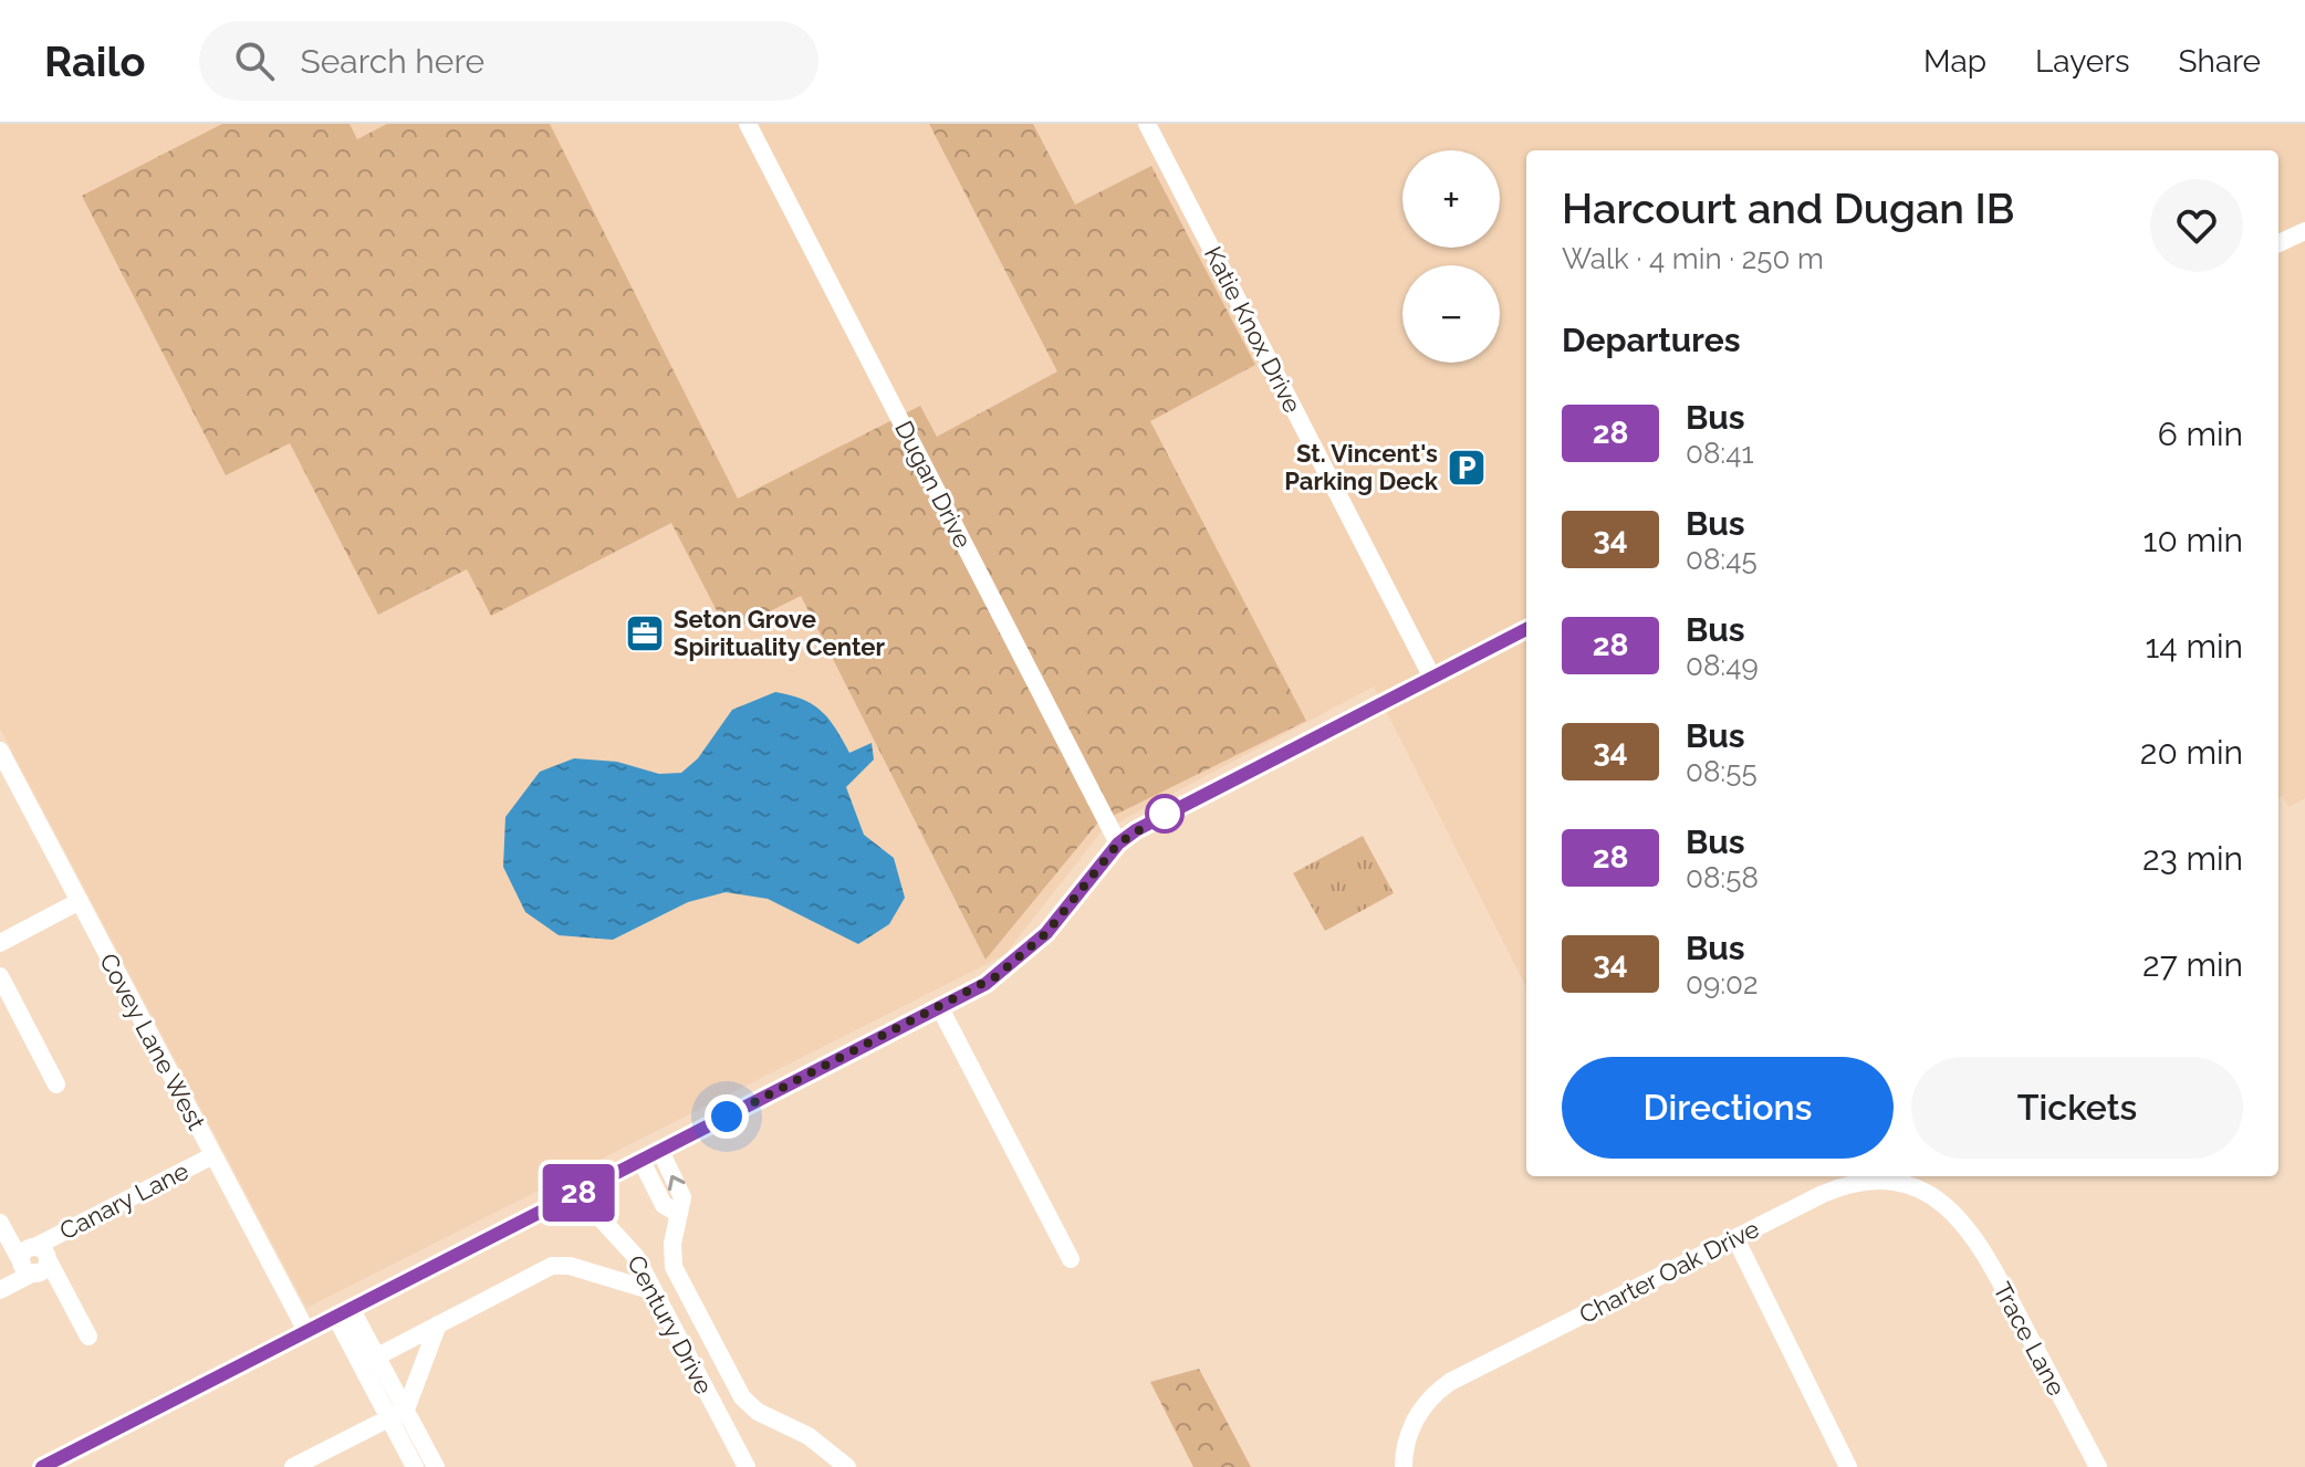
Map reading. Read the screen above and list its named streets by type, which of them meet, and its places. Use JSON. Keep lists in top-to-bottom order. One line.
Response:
{"streets":{"street":["Katie Knox Drive","Dugan Drive","Covey Lane West","Canary Lane","Charter Oak Drive","Century Drive","Trace Lane"]},"crossings":[["Covey Lane West","Canary Lane"],["Charter Oak Drive","Trace Lane"]],"places":{"parking":["St. Vincent's Parking Deck"],"office":["Seton Grove Spirituality Center"]},"lines":["bus line 28"],"page":{"header":"Railo","search":"Search here","nav":["Map","Layers","Share"],"on_map":"28","map_buttons":["+","−"],"heading":[["Harcourt and Dugan IB","Walk · 4 min · 250 m"],"Departures"],"list":[{"mark":"28","name":"Bus","note":"08:41","value":"6 min"},{"mark":"34","name":"Bus","note":"08:45","value":"10 min"},{"mark":"28","name":"Bus","note":"08:49","value":"14 min"},{"mark":"34","name":"Bus","note":"08:55","value":"20 min"},{"mark":"28","name":"Bus","note":"08:58","value":"23 min"},{"mark":"34","name":"Bus","note":"09:02","value":"27 min"}],"buttons":["Directions","Tickets"]}}
